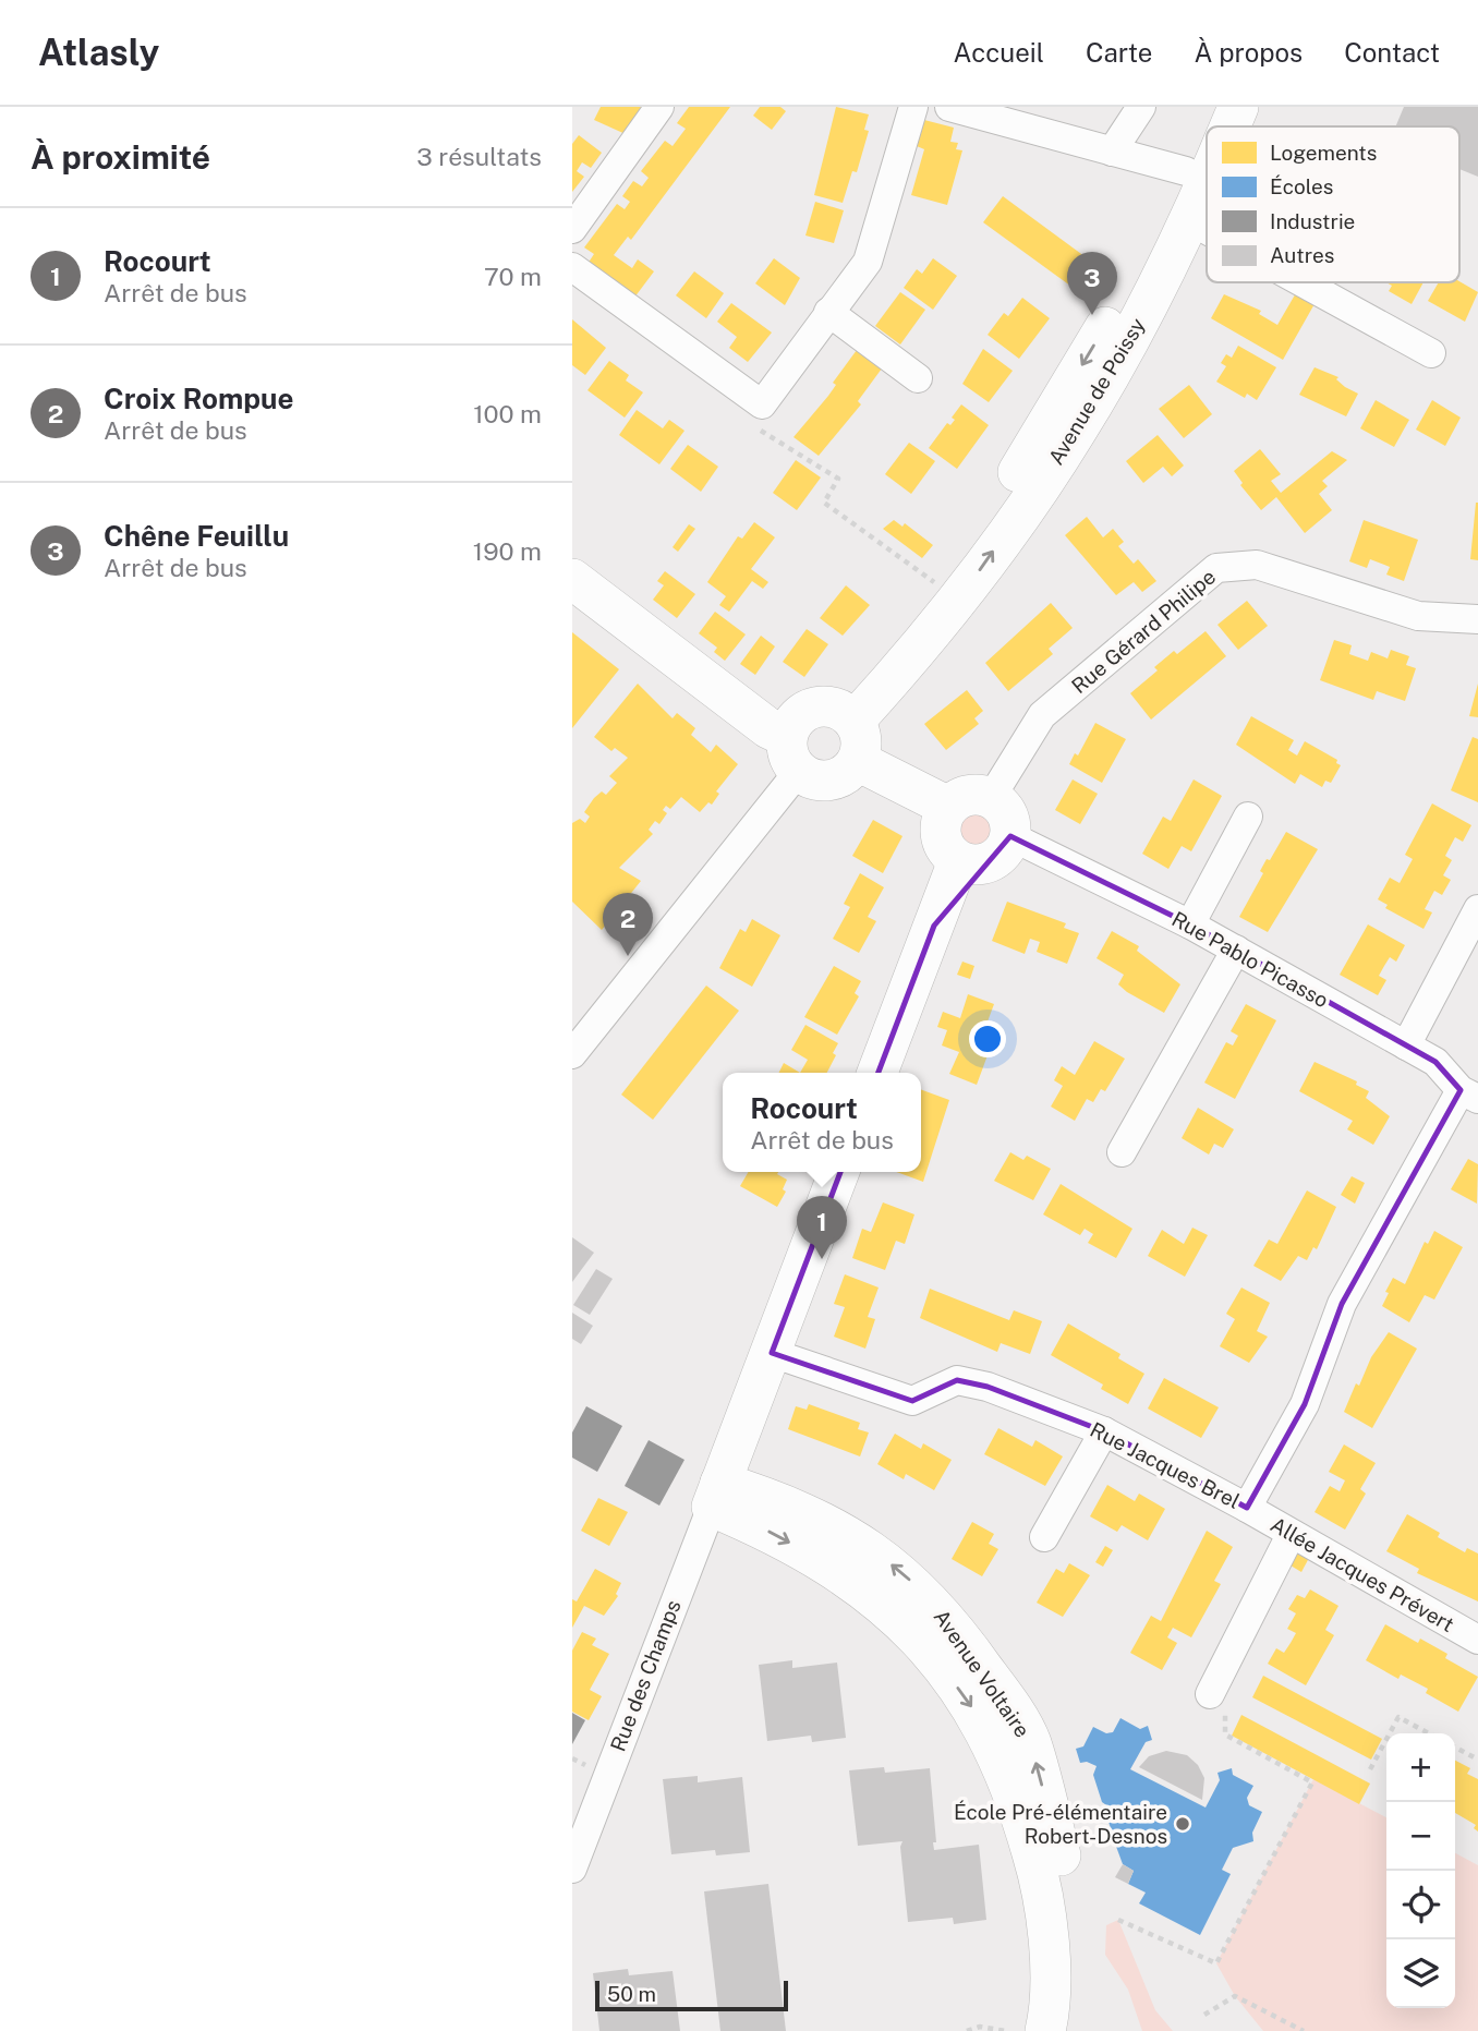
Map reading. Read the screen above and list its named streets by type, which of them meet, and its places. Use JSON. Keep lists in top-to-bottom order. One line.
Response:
{"streets":{"street":["Avenue de Poissy","Rue Gérard Philipe","Rue Pablo Picasso","Rue Jacques Brel","Allée Jacques Prévert","Avenue Voltaire","Rue des Champs"]},"crossings":[["Rue Gérard Philipe","Rue Pablo Picasso"],["Rue Pablo Picasso","Rue Jacques Brel"],["Rue Jacques Brel","Allée Jacques Prévert"],["Avenue Voltaire","Rue des Champs"]],"places":["École Pré-élémentaire Robert-Desnos"],"legend":["Logements","Écoles","Industrie","Autres"],"scale_bar":"50 m","page":{"header":"Atlasly","nav":["Accueil","Carte","À propos","Contact"],"heading":["À proximité","3 résultats"],"list":[{"mark":"1","name":"Rocourt","note":"Arrêt de bus","value":"70 m"},{"mark":"2","name":"Croix Rompue","note":"Arrêt de bus","value":"100 m"},{"mark":"3","name":"Chêne Feuillu","note":"Arrêt de bus","value":"190 m"}],"pins":["3","2","1"],"popup":["Rocourt","Arrêt de bus"],"map_buttons":["+","−"],"scale":"50 m"}}
